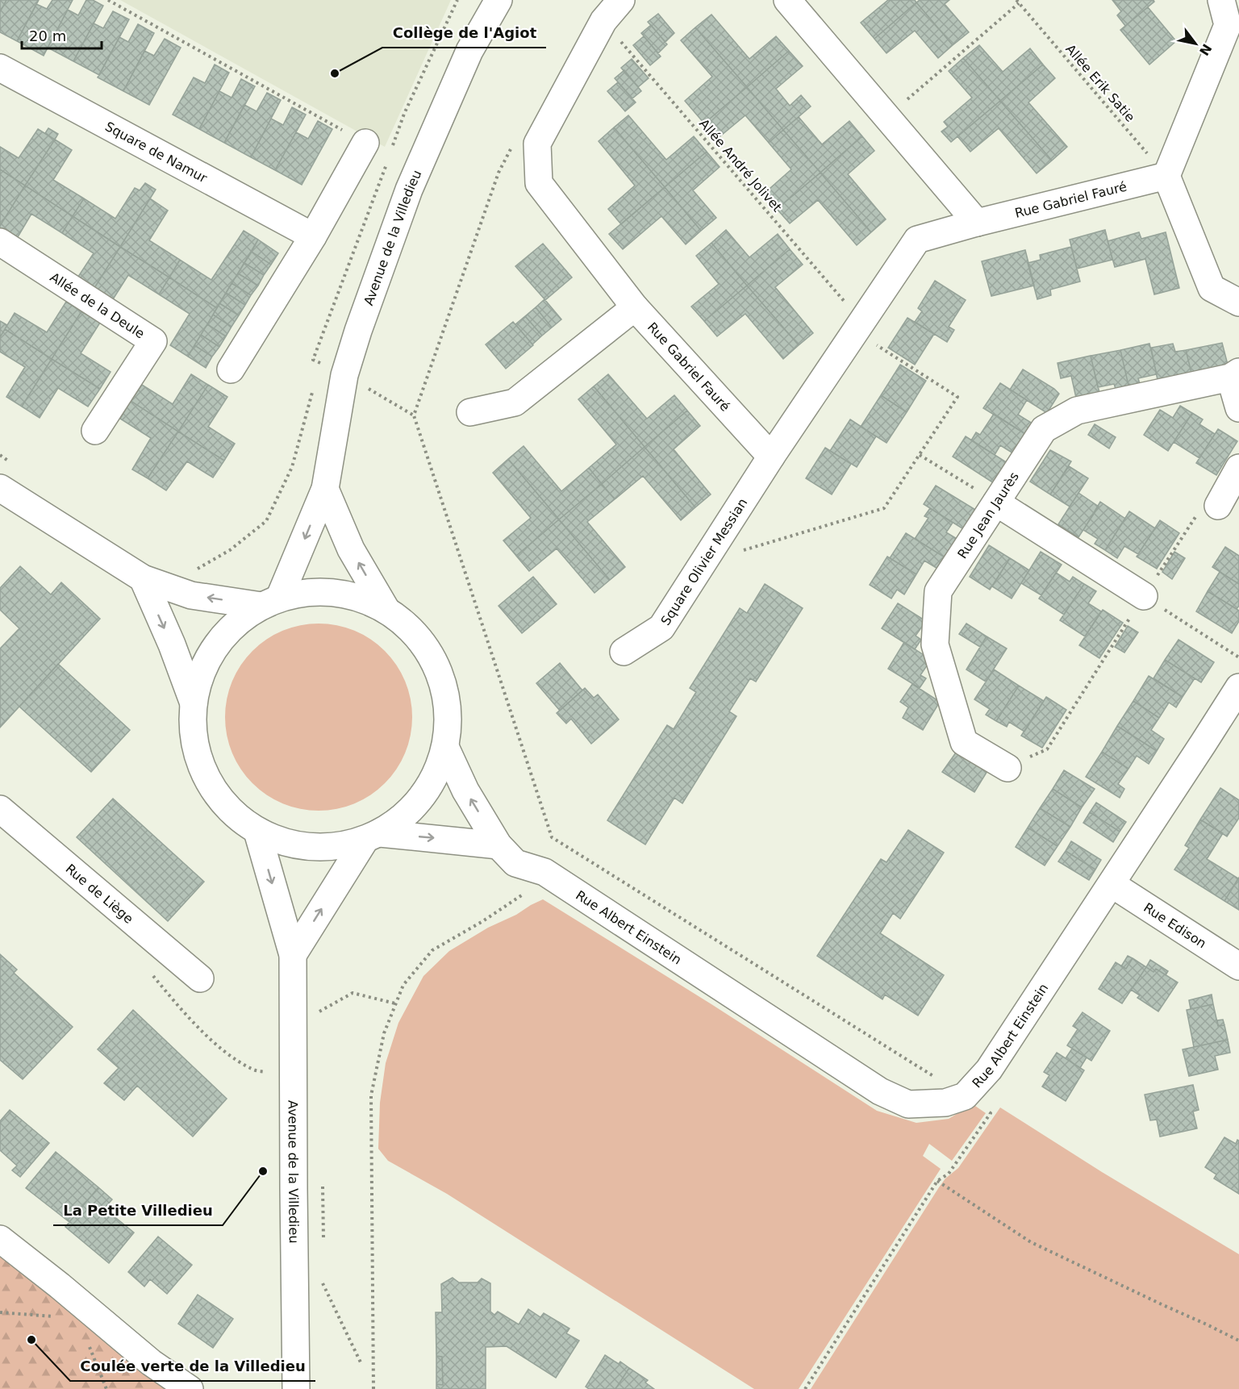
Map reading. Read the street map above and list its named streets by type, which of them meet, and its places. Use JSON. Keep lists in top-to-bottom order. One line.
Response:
{"streets":{"street":["Square de Namur","Rue Gabriel Fauré","Avenue de la Villedieu","Allée de la Deule","Rue Jean Jaurès","Square Olivier Messian","Rue de Liège","Rue Edison","Rue Albert Einstein"],"path":["Allée Erik Satie","Allée André Jolivet"]},"crossings":[["Allée Erik Satie","Rue Gabriel Fauré"],["Allée André Jolivet","Rue Gabriel Fauré"],["Rue Gabriel Fauré","Square Olivier Messian"],["Rue Edison","Rue Albert Einstein"]],"places":["Collège de l'Agiot","La Petite Villedieu","Coulée verte de la Villedieu"],"scale_bar":"20 m","north":"bottom right"}
